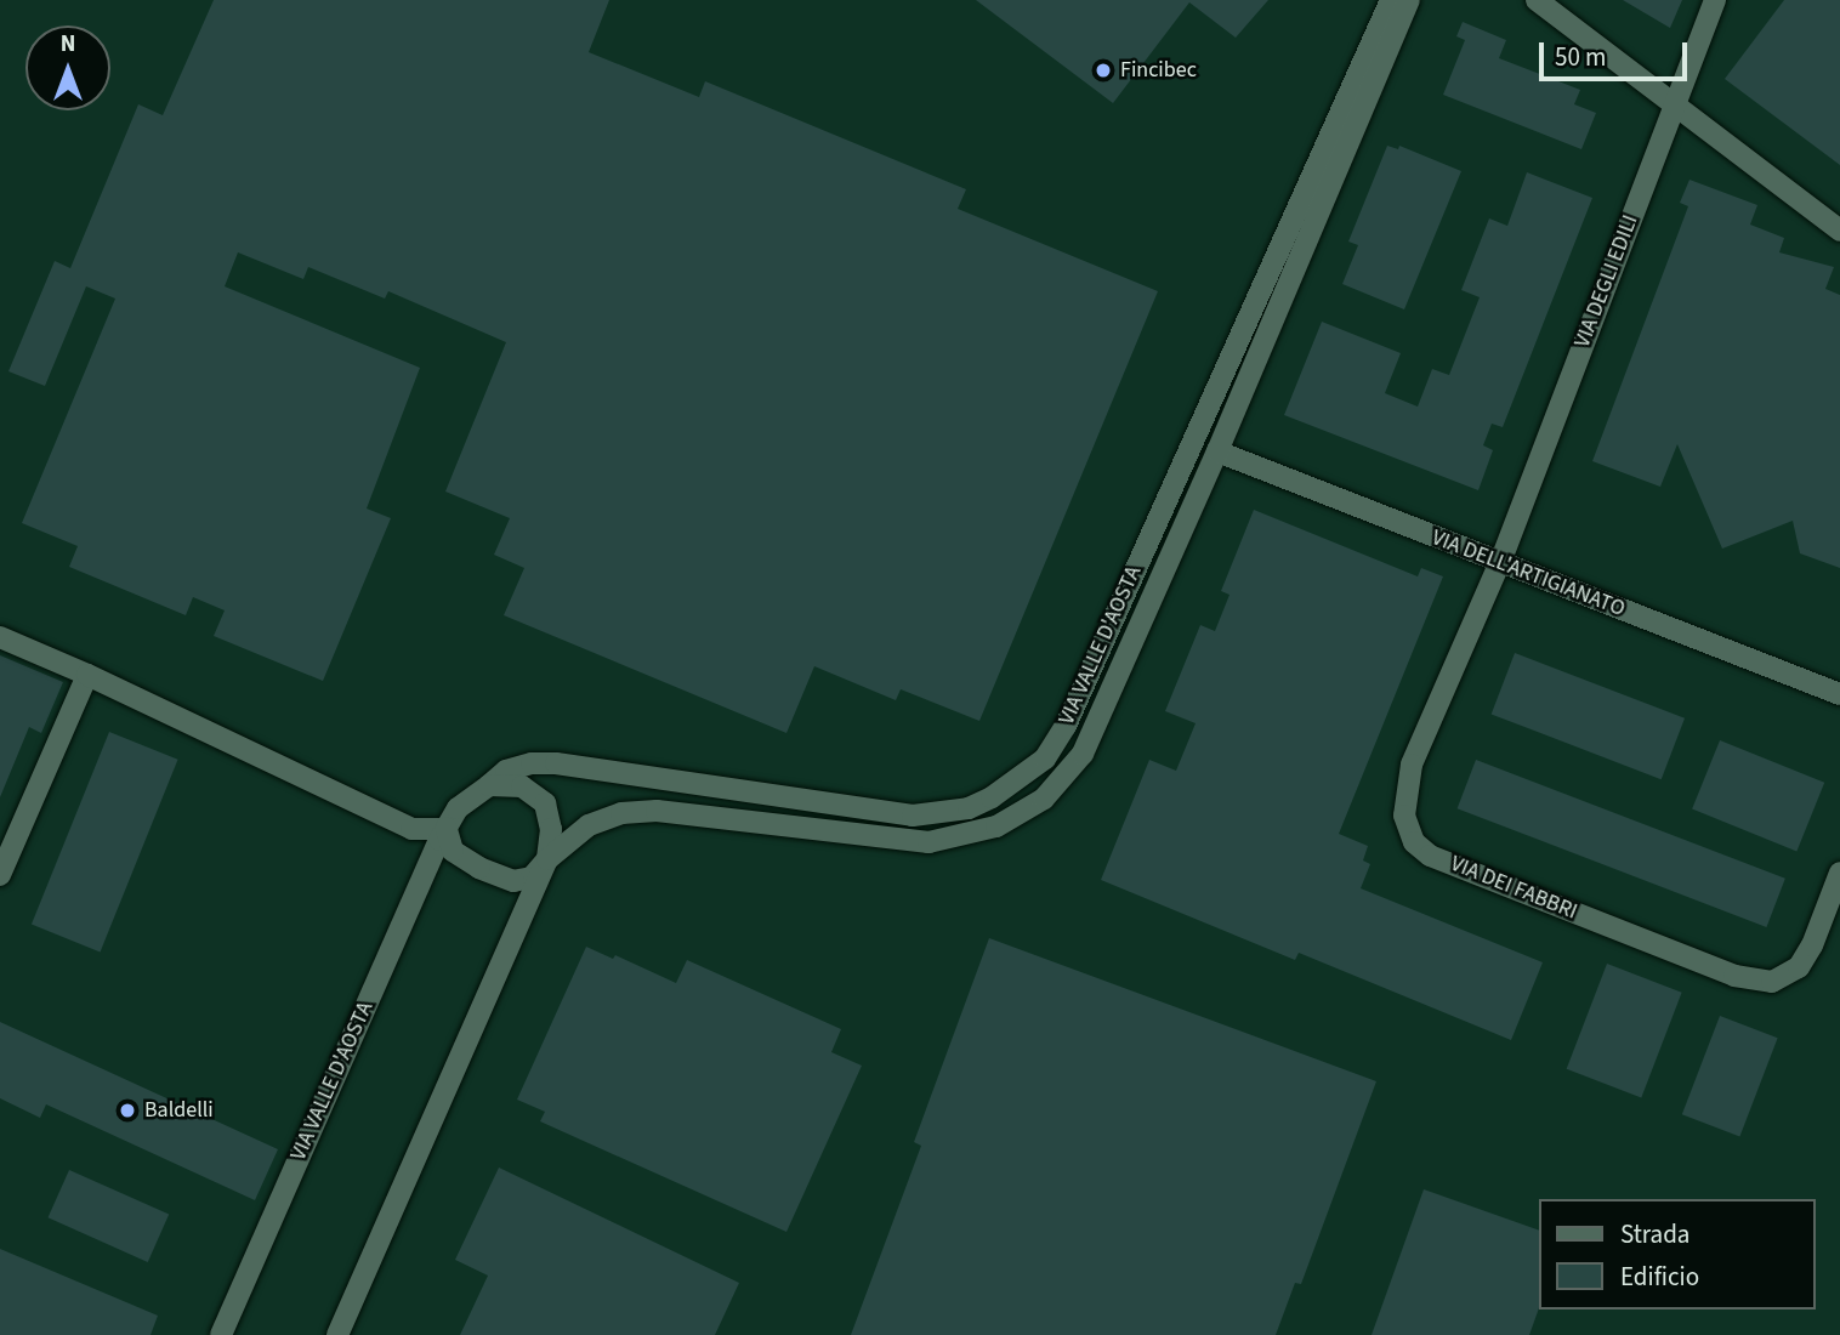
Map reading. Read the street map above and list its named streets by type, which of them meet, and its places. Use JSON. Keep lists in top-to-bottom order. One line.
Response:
{"streets":{"street":["VIA DEGLI EDILI","VIA DELL'ARTIGIANATO","VIA VALLE D'AOSTA","VIA DEI FABBRI"]},"crossings":[["VIA DEGLI EDILI","VIA DELL'ARTIGIANATO"],["VIA DEGLI EDILI","VIA DEI FABBRI"],["VIA DELL'ARTIGIANATO","VIA VALLE D'AOSTA"],["VIA DELL'ARTIGIANATO","VIA DEI FABBRI"]],"places":["Fincibec","Baldelli"],"legend":["Strada","Edificio"],"scale_bar":"50 m","north":"top"}
